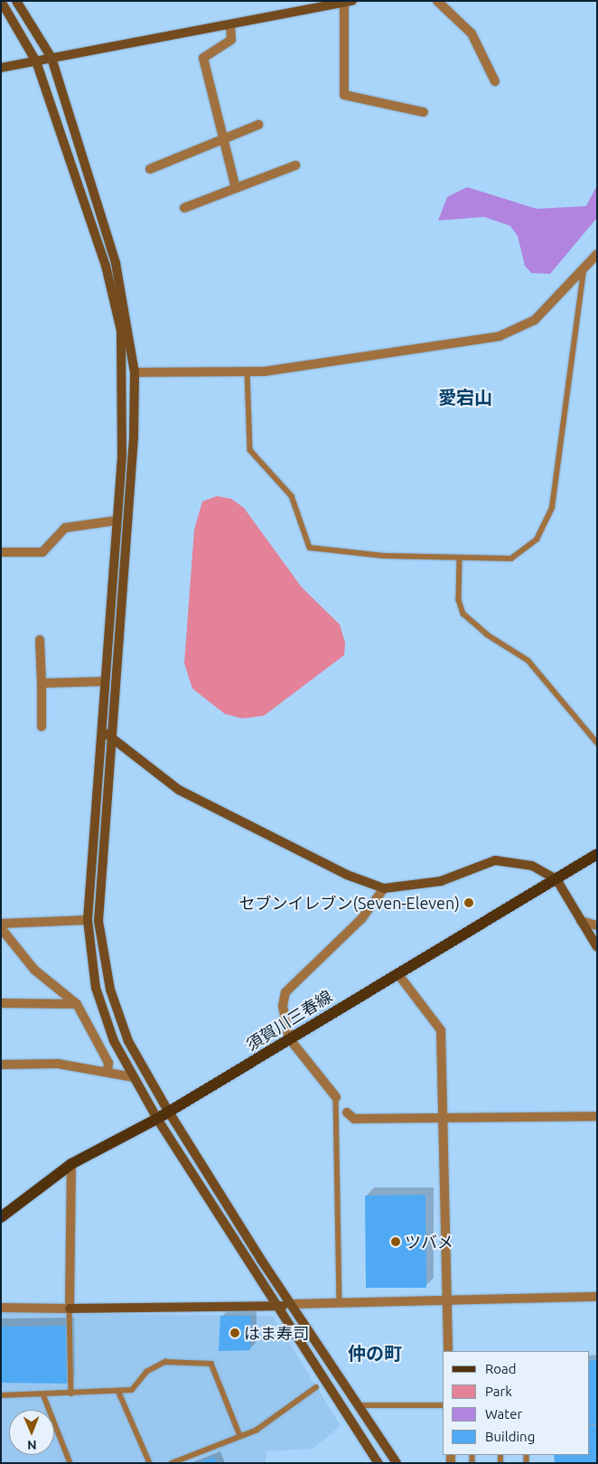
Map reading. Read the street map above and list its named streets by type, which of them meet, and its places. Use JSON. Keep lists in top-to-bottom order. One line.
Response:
{"streets":{"main road":["須賀川三春線"]},"districts":["愛宕山","仲の町"],"places":["セブンイレブン(Seven-Eleven)","ツバメ","はま寿司"],"legend":["Road","Park","Water","Building"],"north":"bottom"}
